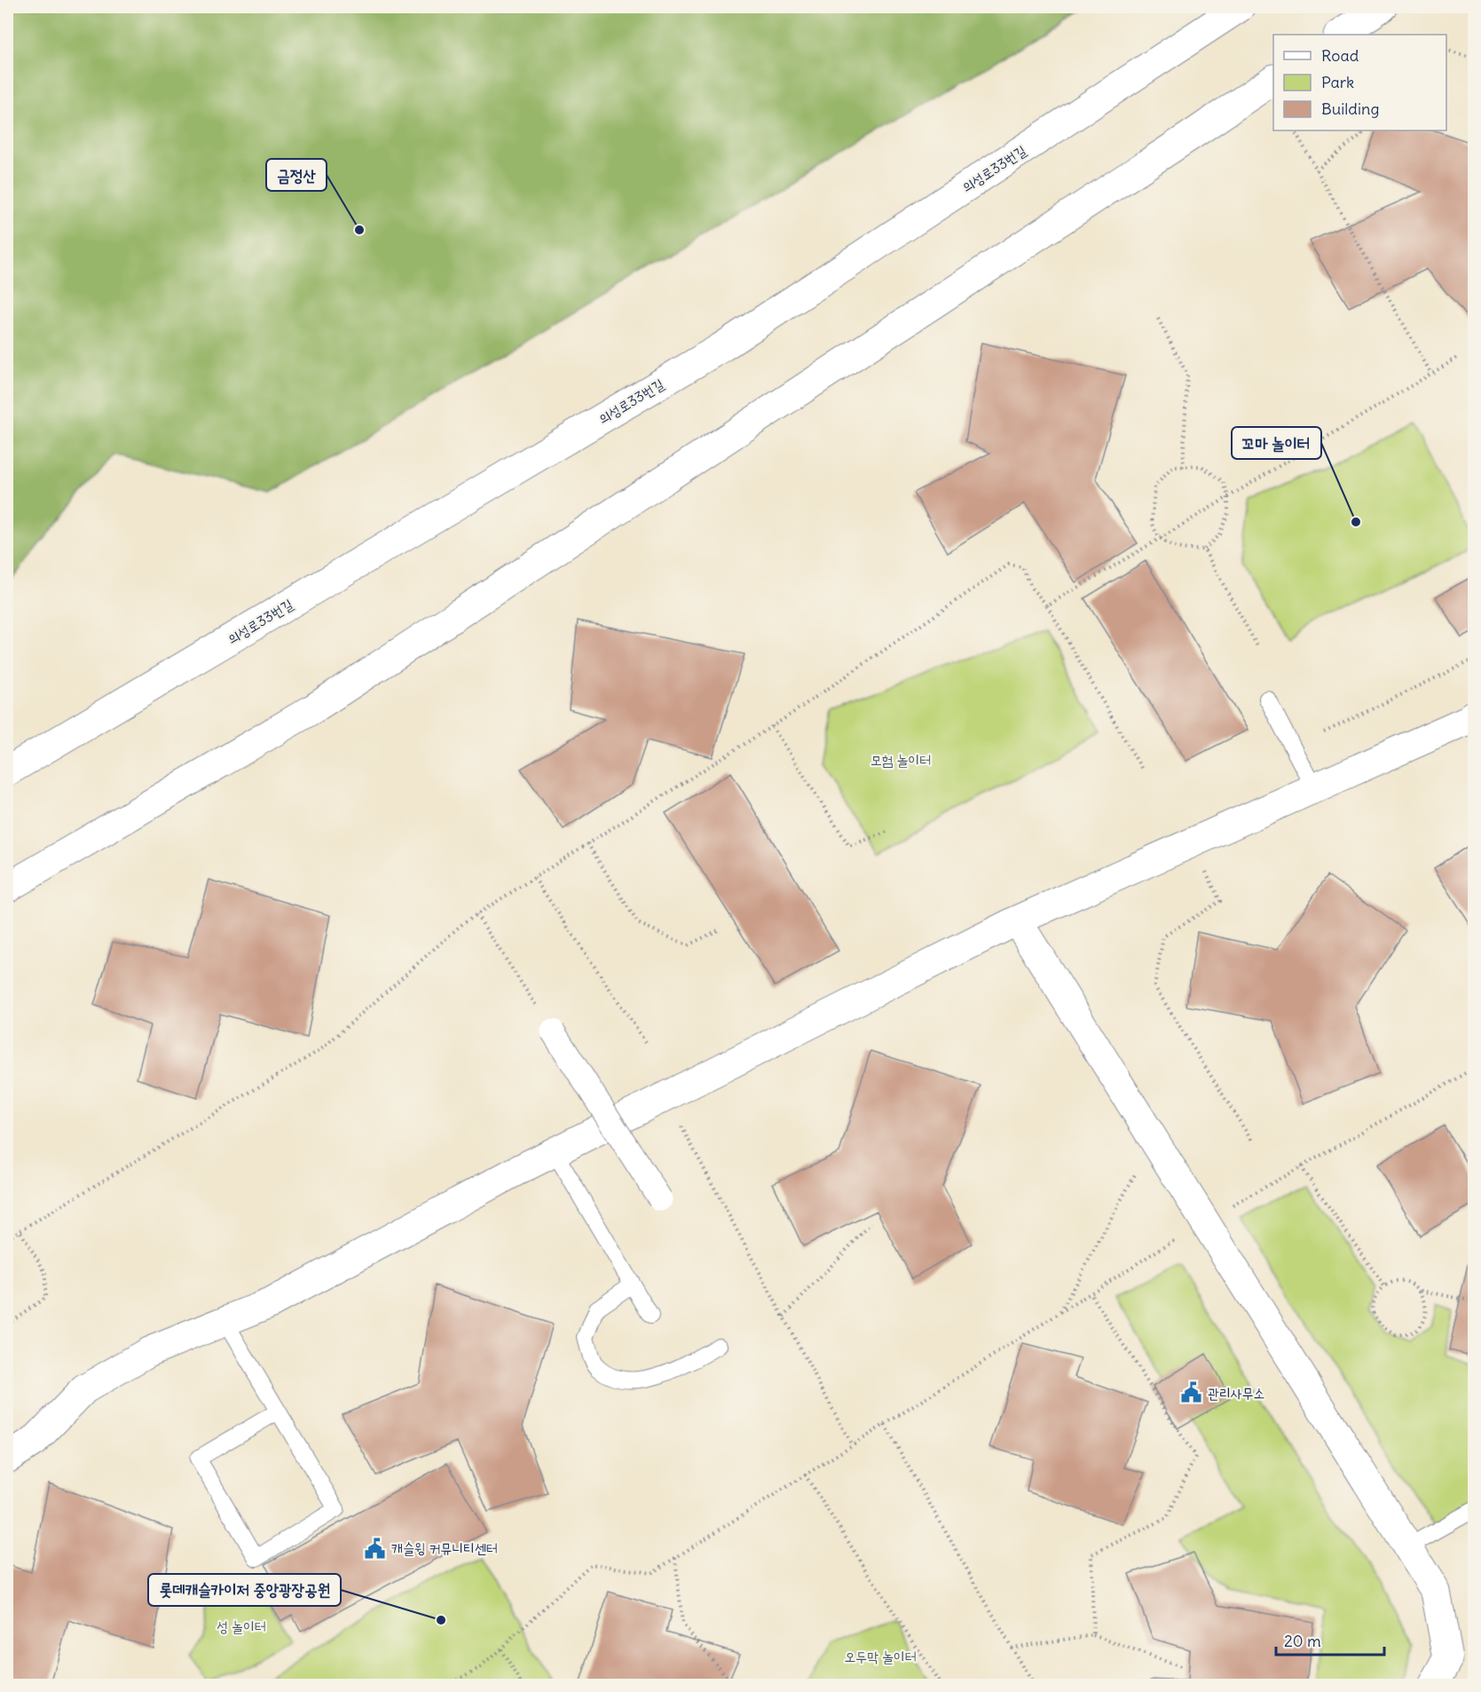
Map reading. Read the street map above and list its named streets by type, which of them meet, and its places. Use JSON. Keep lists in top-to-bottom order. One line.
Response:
{"streets":{"street":["의성로33번길"]},"parks":["모험 놀이터","성 놀이터","오두막 놀이터"],"places":{"other":["금정산","꼬마 놀이터","롯데캐슬카이저 중앙광장공원"],"public building":["관리사무소","캐슬윙 커뮤니티센터"]},"legend":["Road","Park","Building"],"scale_bar":"20 m"}
